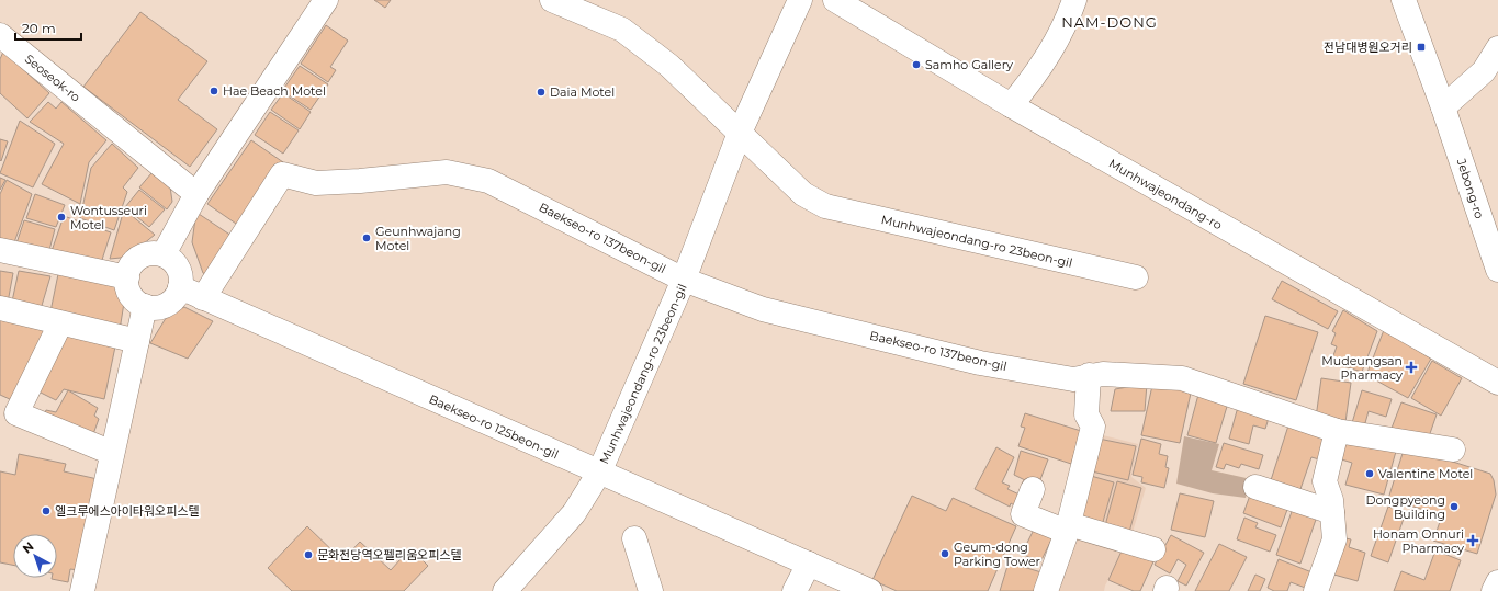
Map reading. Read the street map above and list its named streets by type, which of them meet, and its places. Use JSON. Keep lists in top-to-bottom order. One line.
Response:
{"streets":{"street":["Seoseok-ro","Jebong-ro","Munhwajeondang-ro","Baekseo-ro 137beon-gil","Munhwajeondang-ro 23beon-gil","Baekseo-ro 125beon-gil"]},"crossings":[["Baekseo-ro 137beon-gil","Munhwajeondang-ro 23beon-gil"],["Baekseo-ro 137beon-gil","Baekseo-ro 125beon-gil"],["Munhwajeondang-ro 23beon-gil","Baekseo-ro 125beon-gil"]],"districts":["NAM-DONG"],"places":{"transit":["전남대병원오거리"],"other":["Samho Gallery","Hae Beach Motel","Daia Motel","Wontusseuri Motel","Geunhwajang Motel","Valentine Motel","Dongpyeong Building","엘크루에스아이타워오피스텔","Geum-dong Parking Tower","문화전당역오펠리움오피스텔"],"health":["Mudeungsan Pharmacy","Honam Onnuri Pharmacy"]},"scale_bar":"20 m","north":"top left"}
